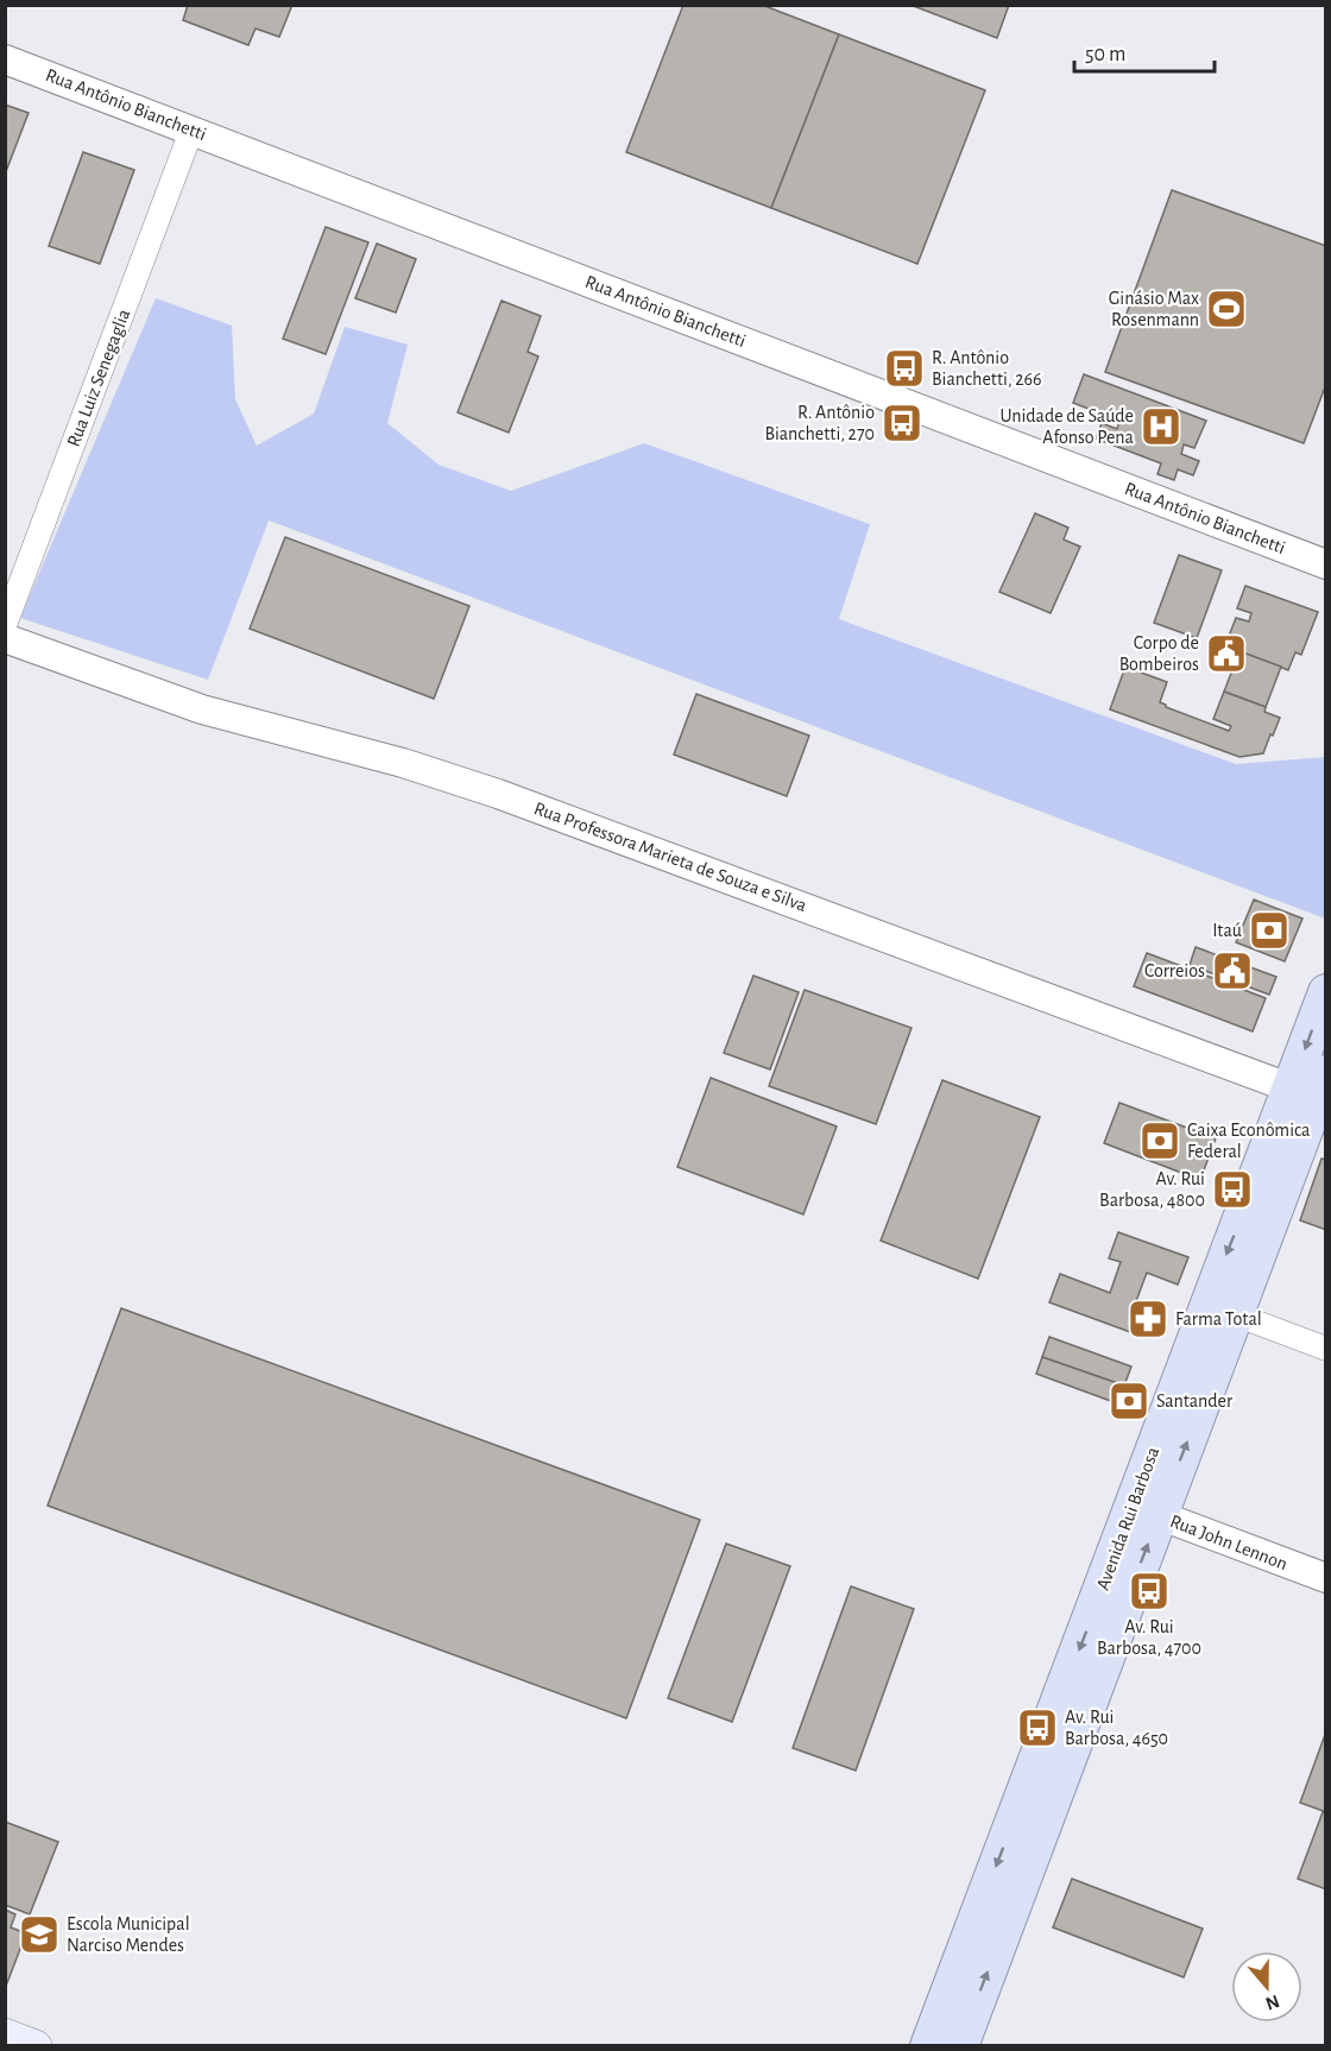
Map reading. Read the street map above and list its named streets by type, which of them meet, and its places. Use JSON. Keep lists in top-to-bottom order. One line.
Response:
{"streets":{"main road":["Avenida Rui Barbosa"],"street":["Rua Antônio Bianchetti","Rua Luiz Senegaglia","Rua Professora Marieta de Souza e Silva","Rua John Lennon"]},"crossings":[["Rua Antônio Bianchetti","Rua Luiz Senegaglia"],["Rua Professora Marieta de Souza e Silva","Avenida Rui Barbosa"],["Avenida Rui Barbosa","Rua John Lennon"]],"places":{"sports":["Ginásio Max Rosenmann"],"bus stop":["R. Antônio Bianchetti, 266","R. Antônio Bianchetti, 270","Av. Rui Barbosa, 4800","Av. Rui Barbosa, 4700","Av. Rui Barbosa, 4650"],"hospital":["Unidade de Saúde Afonso Pena"],"public building":["Corpo de Bombeiros","Correios"],"bank":["Itaú","Caixa Econômica Federal","Santander"],"pharmacy":["Farma Total"],"school or university":["Escola Municipal Narciso Mendes"]},"scale_bar":"50 m","north":"bottom"}
